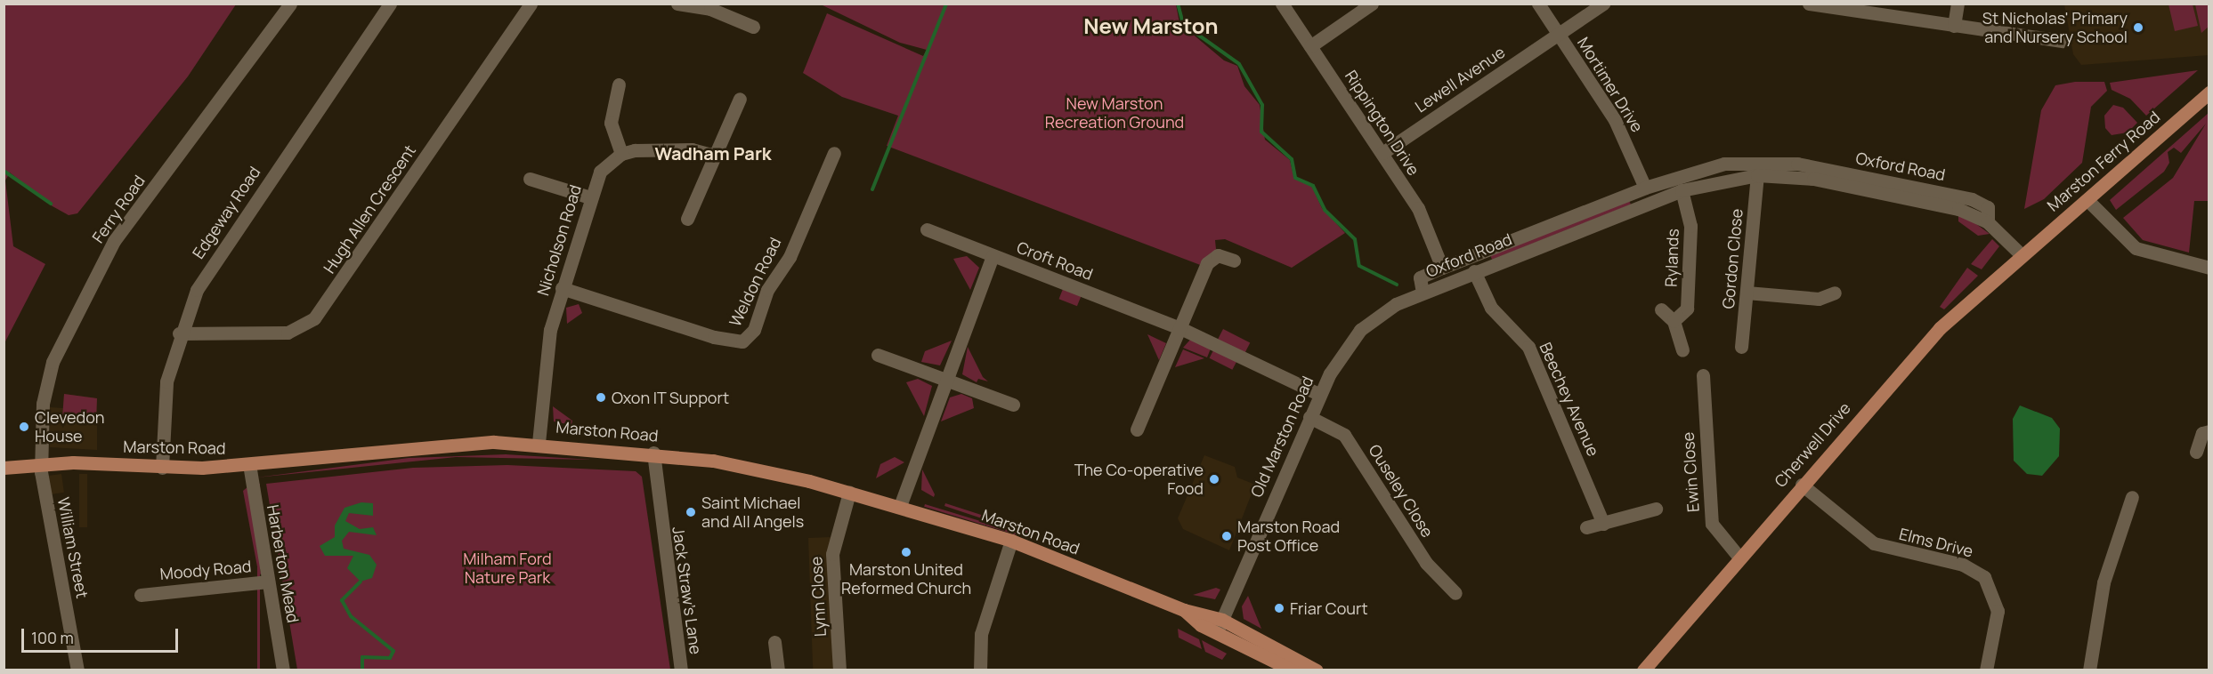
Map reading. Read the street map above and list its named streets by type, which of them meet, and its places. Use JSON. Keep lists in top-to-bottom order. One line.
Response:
{"streets":{"main road":["Marston Ferry Road","Marston Road","Cherwell Drive"],"street":["Lewell Avenue","Mortimer Drive","Rippington Drive","Oxford Road","Ferry Road","Hugh Allen Crescent","Edgeway Road","Nicholson Road","Rylands","Gordon Close","Croft Road","Weldon Road","Beechey Avenue","Old Marston Road","Ewin Close","Ouseley Close","Elms Drive","William Street","Harberton Mead","Moody Road","Jack Straw's Lane","Lynn Close"]},"crossings":[["Lewell Avenue","Mortimer Drive"],["Lewell Avenue","Rippington Drive"],["Mortimer Drive","Oxford Road"],["Rippington Drive","Oxford Road"],["Marston Ferry Road","Oxford Road"],["Marston Ferry Road","Cherwell Drive"],["Oxford Road","Rylands"],["Oxford Road","Gordon Close"],["Oxford Road","Beechey Avenue"],["Oxford Road","Old Marston Road"],["Oxford Road","Cherwell Drive"],["Ferry Road","Marston Road"],["Ferry Road","William Street"],["Hugh Allen Crescent","Edgeway Road"],["Edgeway Road","Marston Road"],["Nicholson Road","Weldon Road"],["Nicholson Road","Marston Road"],["Croft Road","Marston Road"],["Croft Road","Old Marston Road"],["Marston Road","Old Marston Road"],["Marston Road","William Street"],["Marston Road","Harberton Mead"],["Marston Road","Jack Straw's Lane"],["Marston Road","Lynn Close"],["Old Marston Road","Ouseley Close"],["Cherwell Drive","Ewin Close"],["Cherwell Drive","Elms Drive"],["Harberton Mead","Moody Road"]],"districts":["New Marston","Wadham Park"],"parks":["New Marston Recreation Ground","Milham Ford Nature Park"],"places":["St Nicholas' Primary and Nursery School","Oxon IT Support","Clevedon House","The Co-operative Food","Saint Michael and All Angels","Marston Road Post Office","Marston United Reformed Church","Friar Court"],"scale_bar":"100 m"}
